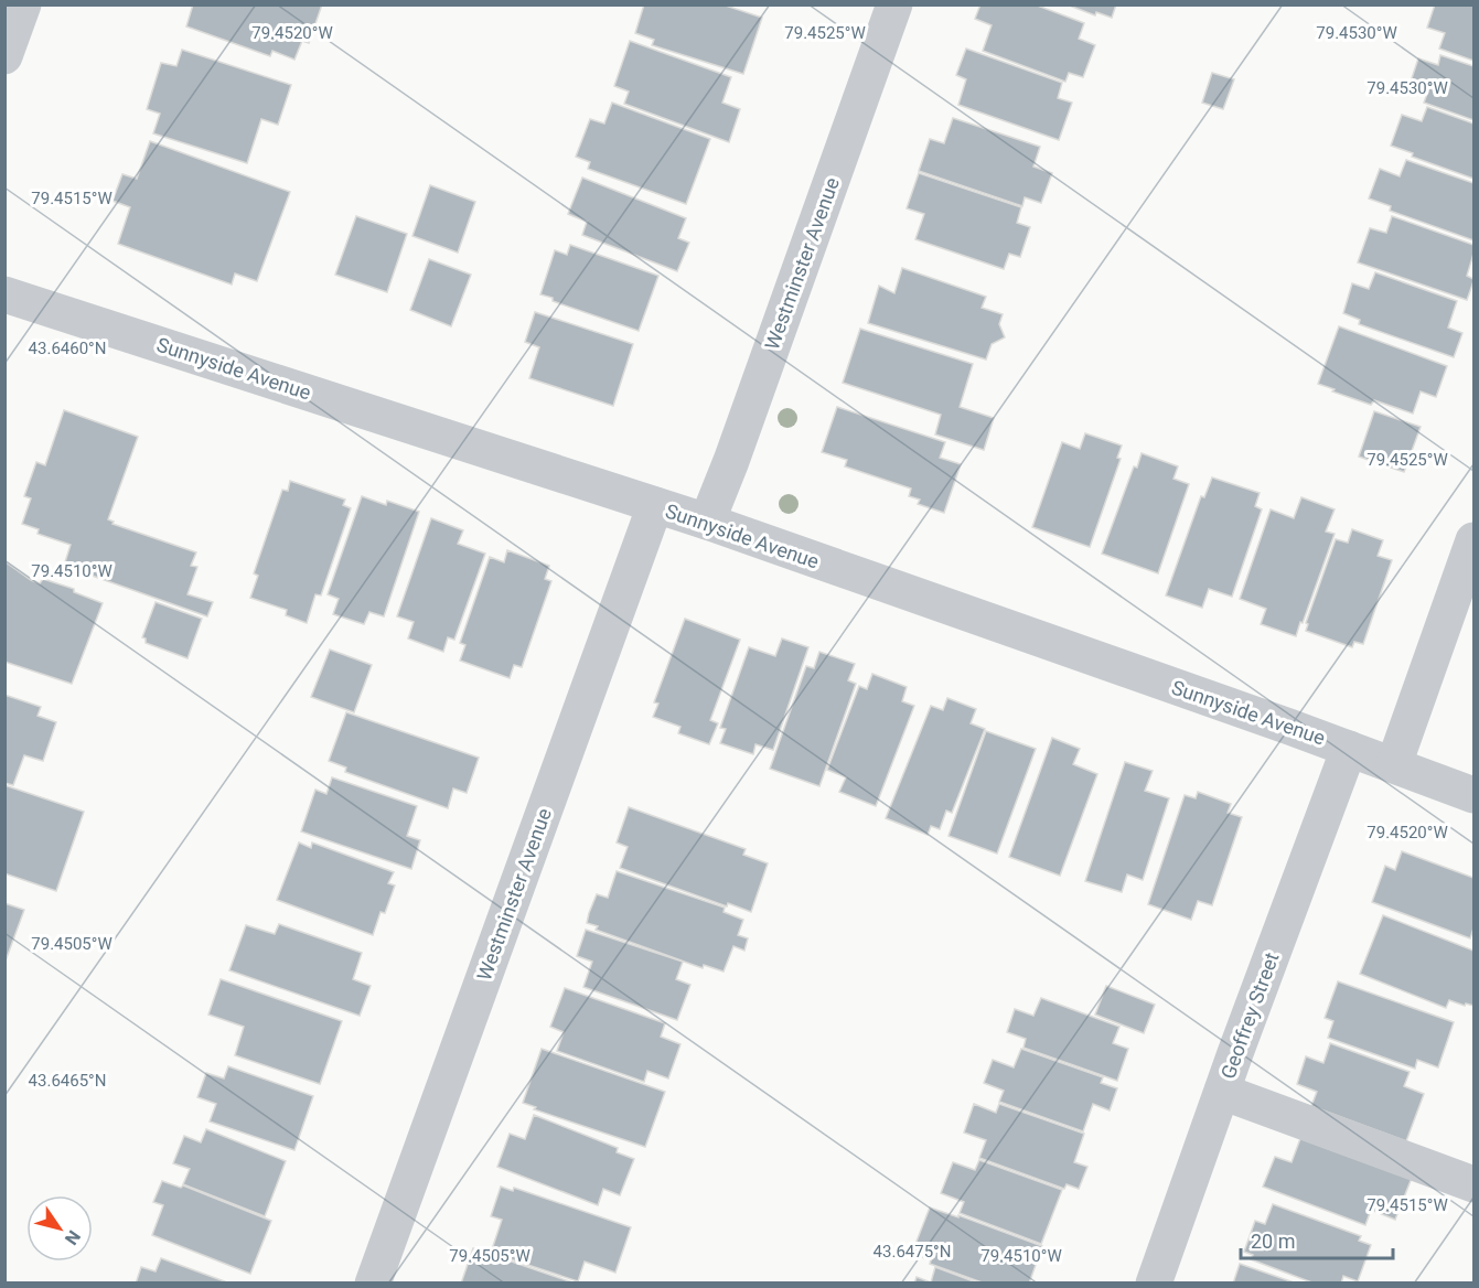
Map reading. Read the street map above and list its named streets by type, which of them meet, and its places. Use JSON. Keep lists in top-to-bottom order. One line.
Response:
{"streets":{"street":["Westminster Avenue","Sunnyside Avenue","Geoffrey Street"]},"crossings":[["Westminster Avenue","Sunnyside Avenue"],["Sunnyside Avenue","Geoffrey Street"]],"scale_bar":"20 m","north":"bottom right","coordinates":["79.4520°W","79.4525°W","79.4530°W","79.4515°W","43.6460°N","79.4510°W","79.4505°W","43.6465°N","43.6475°N"]}
